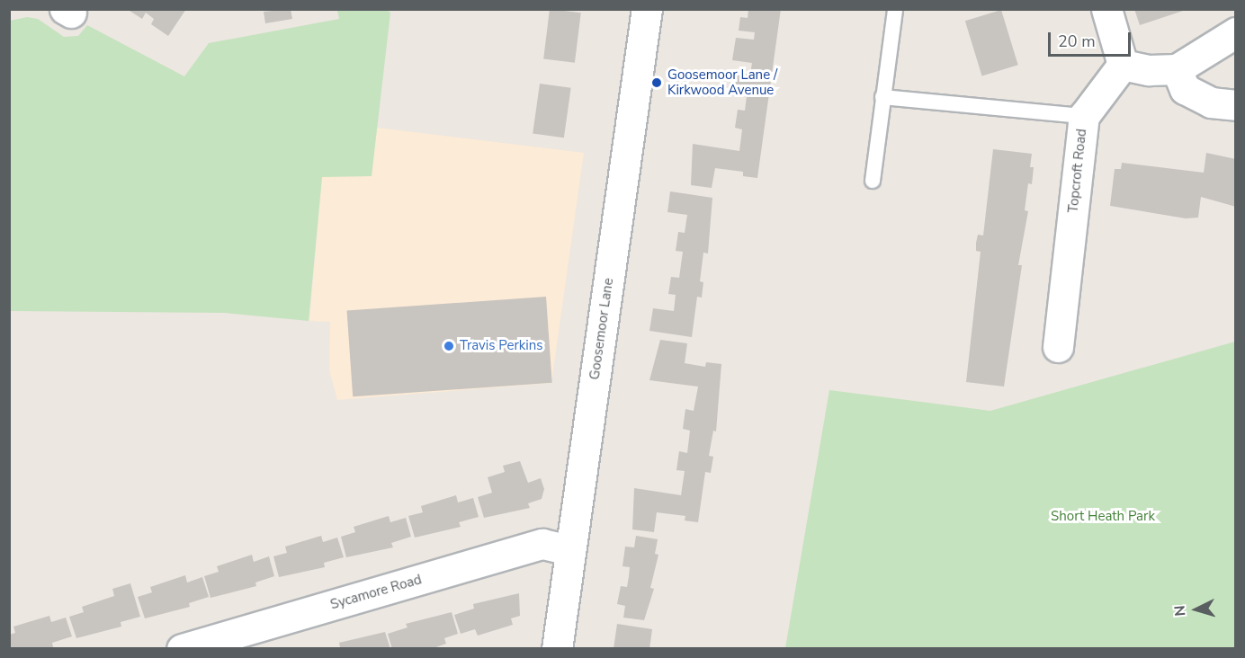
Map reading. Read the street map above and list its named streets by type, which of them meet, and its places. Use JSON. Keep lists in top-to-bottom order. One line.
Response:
{"streets":{"street":["Topcroft Road","Goosemoor Lane","Sycamore Road"]},"crossings":[["Goosemoor Lane","Sycamore Road"]],"parks":["Short Heath Park"],"places":["Goosemoor Lane / Kirkwood Avenue","Travis Perkins"],"scale_bar":"20 m","north":"left"}
